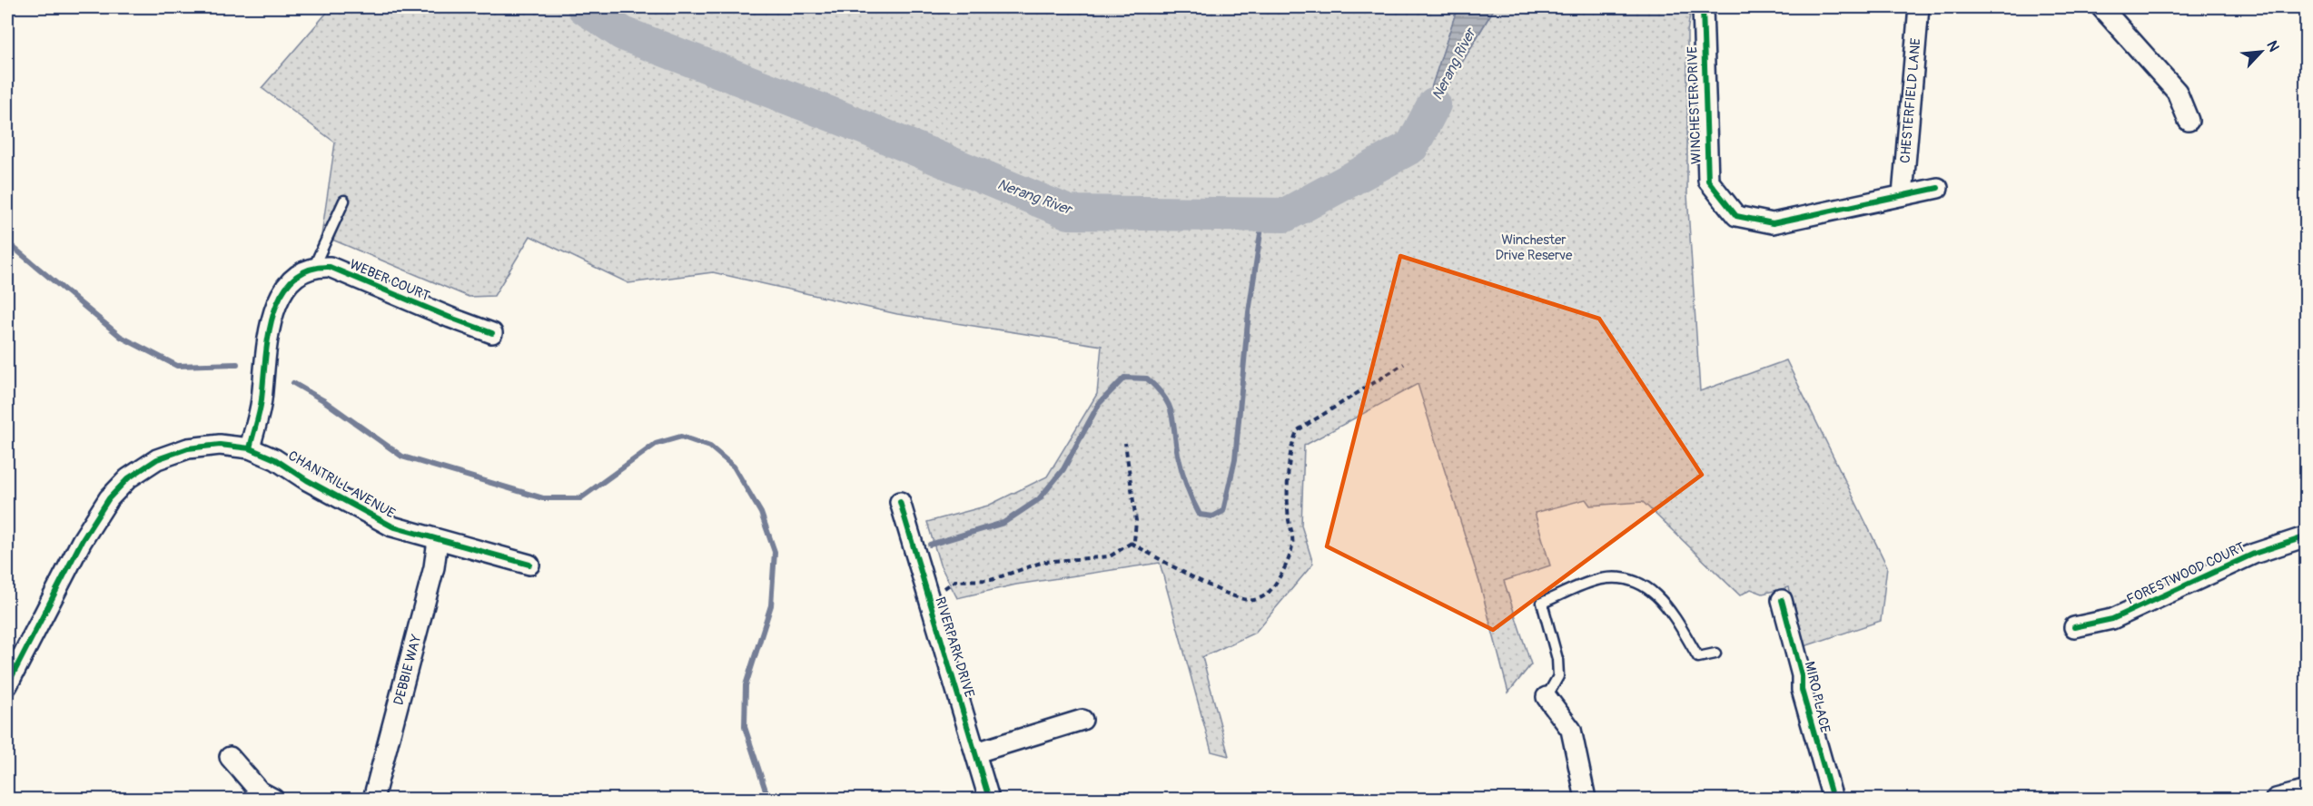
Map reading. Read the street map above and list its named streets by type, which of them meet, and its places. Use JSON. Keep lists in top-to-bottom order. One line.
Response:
{"streets":{"street":["CHESTERFIELD LANE","WINCHESTER DRIVE","WEBER COURT","CHANTRILL AVENUE","FORESTWOOD COURT","RIVERPARK DRIVE","DEBBIE WAY","MIRO PLACE"]},"crossings":[["CHESTERFIELD LANE","WINCHESTER DRIVE"],["CHANTRILL AVENUE","DEBBIE WAY"]],"water":["Nerang River"],"parks":["Winchester Drive Reserve"],"north":"top right"}
